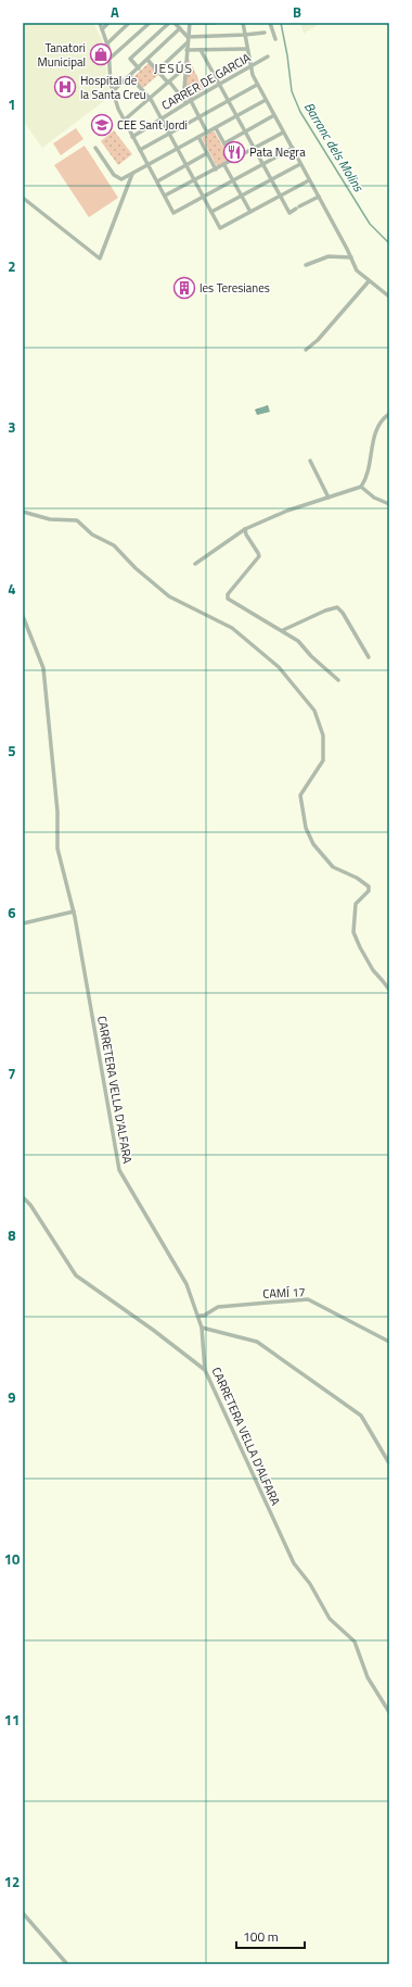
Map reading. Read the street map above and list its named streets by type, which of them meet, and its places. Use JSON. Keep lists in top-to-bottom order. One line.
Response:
{"streets":{"street":["CARRER DE GARCIA","CARRETERA VELLA D'ALFARA","CAMÍ 17"]},"crossings":[["CARRETERA VELLA D'ALFARA","CAMÍ 17"]],"districts":["JESÚS"],"water":["Barranc dels Molins"],"places":{"shop":["Tanatori Municipal"],"hospital":["Hospital de la Santa Creu"],"school or university":["CEE Sant Jordi"],"restaurant":["Pata Negra"],"building":["les Teresianes"]},"scale_bar":"100 m","grid":{"columns":["A","B"],"rows":["1","2","3","4","5","6","7","8","9","10","11","12"]}}
